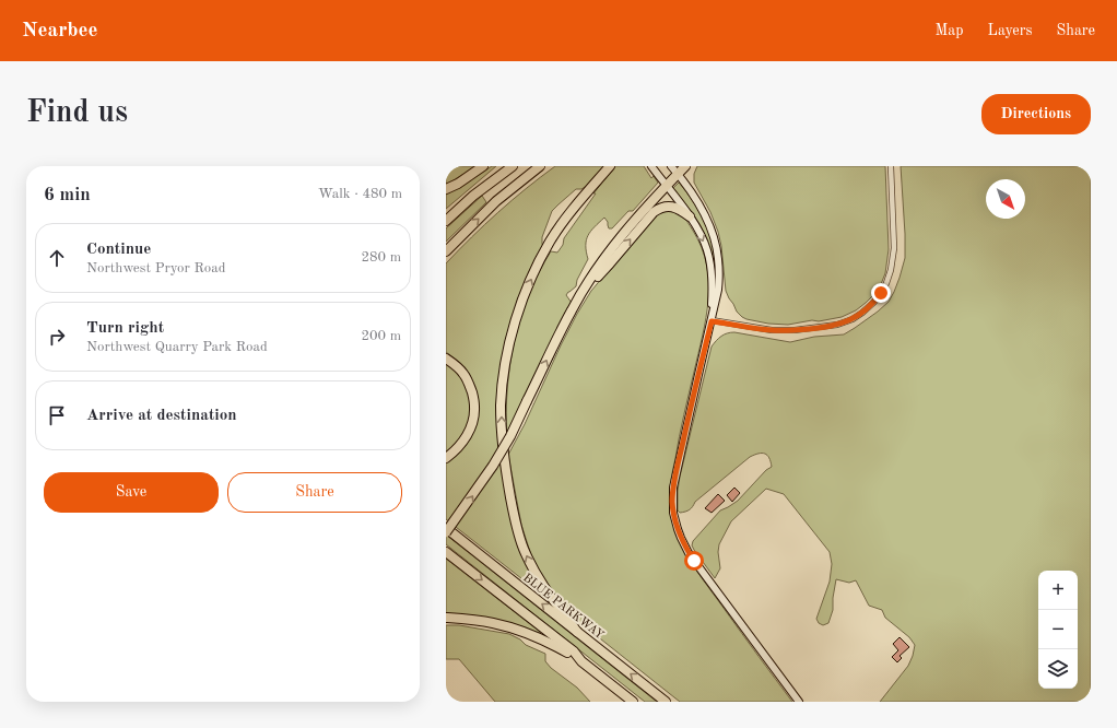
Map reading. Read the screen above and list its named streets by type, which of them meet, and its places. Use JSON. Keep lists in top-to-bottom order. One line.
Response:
{"streets":{"highway":["BLUE PARKWAY"]},"north":"bottom right","page":{"header":"Nearbee","nav":["Map","Layers","Share"],"buttons":["Directions",["Save","Share"]],"title":"Find us","heading":["6 min","Walk · 480 m"],"list":[["Continue","Northwest Pryor Road","280 m"],["Turn right","Northwest Quarry Park Road","200 m"],"Arrive at destination"],"map_buttons":["+","−"]}}
